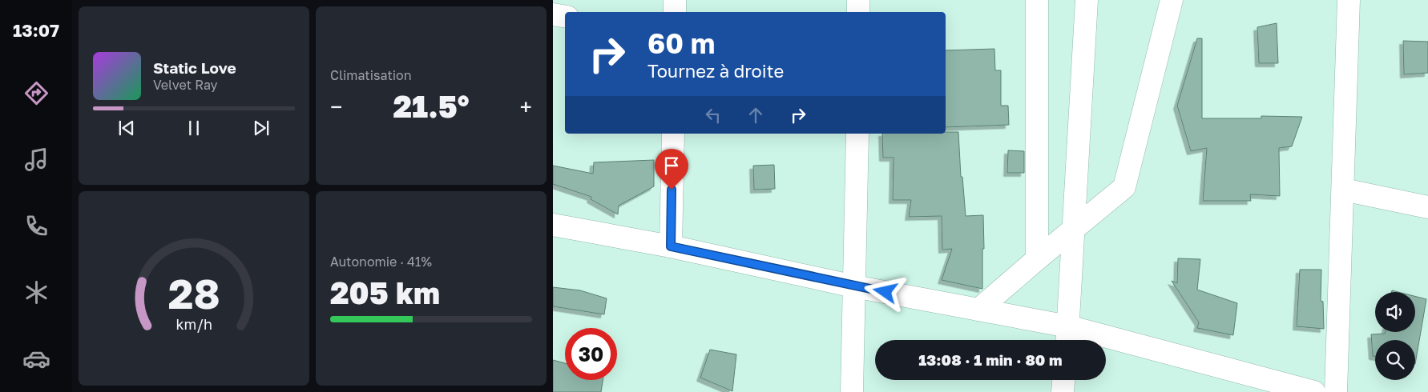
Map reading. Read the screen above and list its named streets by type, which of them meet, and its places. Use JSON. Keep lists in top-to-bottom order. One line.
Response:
{"page":{"tabs":"13:07","tile":["Climatisation",["Autonomie · 41%","205 km"]],"turn":["60 m","Tournez à droite"],"song":["Static Love","Velvet Ray"],"heat":["−","21.5°","+"],"limit":"30","trip":"13:08 · 1 min · 80 m","gauge":["28","km/h"]}}
